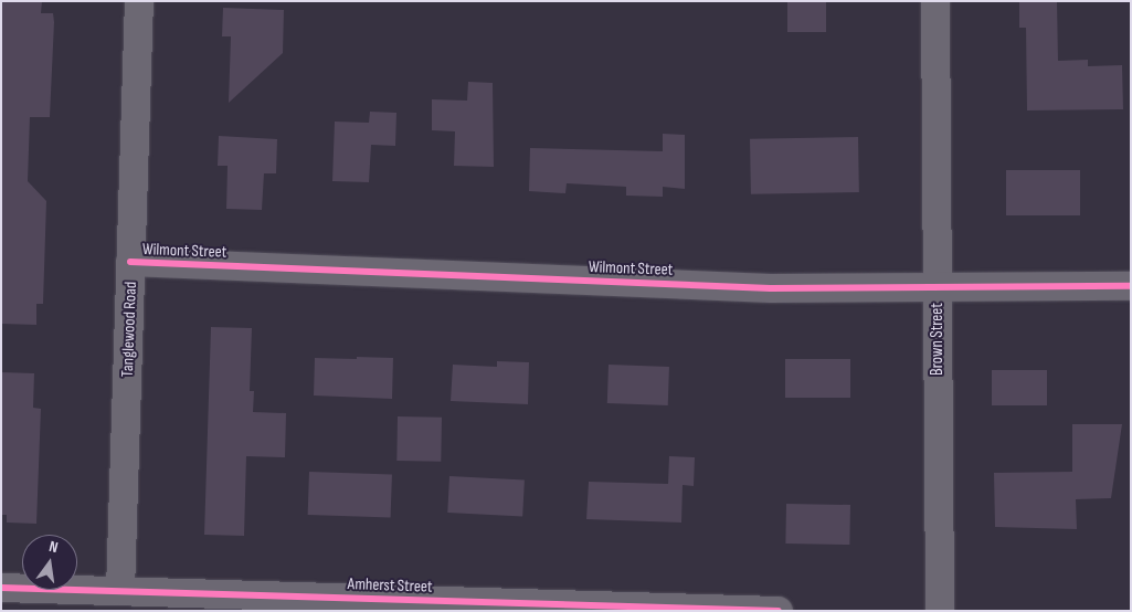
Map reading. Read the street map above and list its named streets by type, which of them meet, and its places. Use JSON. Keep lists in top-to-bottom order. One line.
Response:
{"streets":{"street":["Wilmont Street","Tanglewood Road","Brown Street","Amherst Street"]},"crossings":[["Wilmont Street","Tanglewood Road"],["Wilmont Street","Brown Street"],["Tanglewood Road","Amherst Street"]],"north":"top"}
